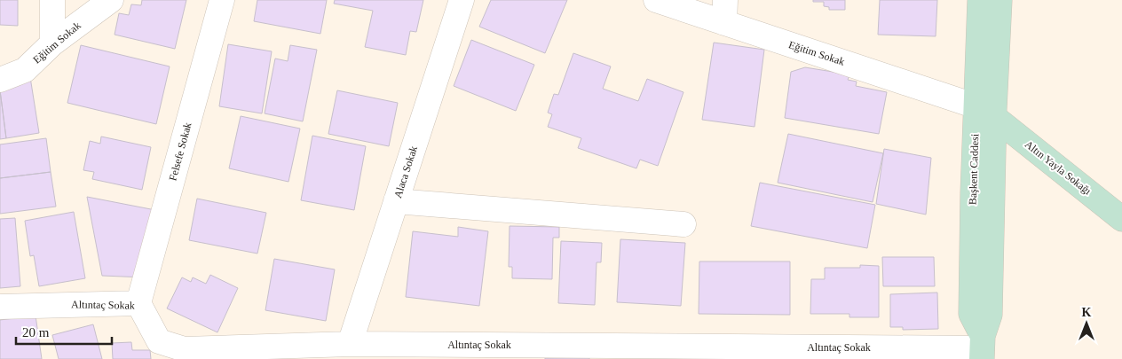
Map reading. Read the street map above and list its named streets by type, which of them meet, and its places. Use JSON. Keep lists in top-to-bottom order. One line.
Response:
{"streets":{"main road":["Altın Yayla Sokağı","Başkent Caddesi"],"street":["Eğitim Sokak","Felsefe Sokak","Alaca Sokak","Altıntaç Sokak"]},"crossings":[["Eğitim Sokak","Altın Yayla Sokağı"],["Eğitim Sokak","Başkent Caddesi"],["Felsefe Sokak","Altıntaç Sokak"],["Altın Yayla Sokağı","Başkent Caddesi"],["Başkent Caddesi","Altıntaç Sokak"],["Alaca Sokak","Altıntaç Sokak"]],"scale_bar":"20 m","north":"top"}
